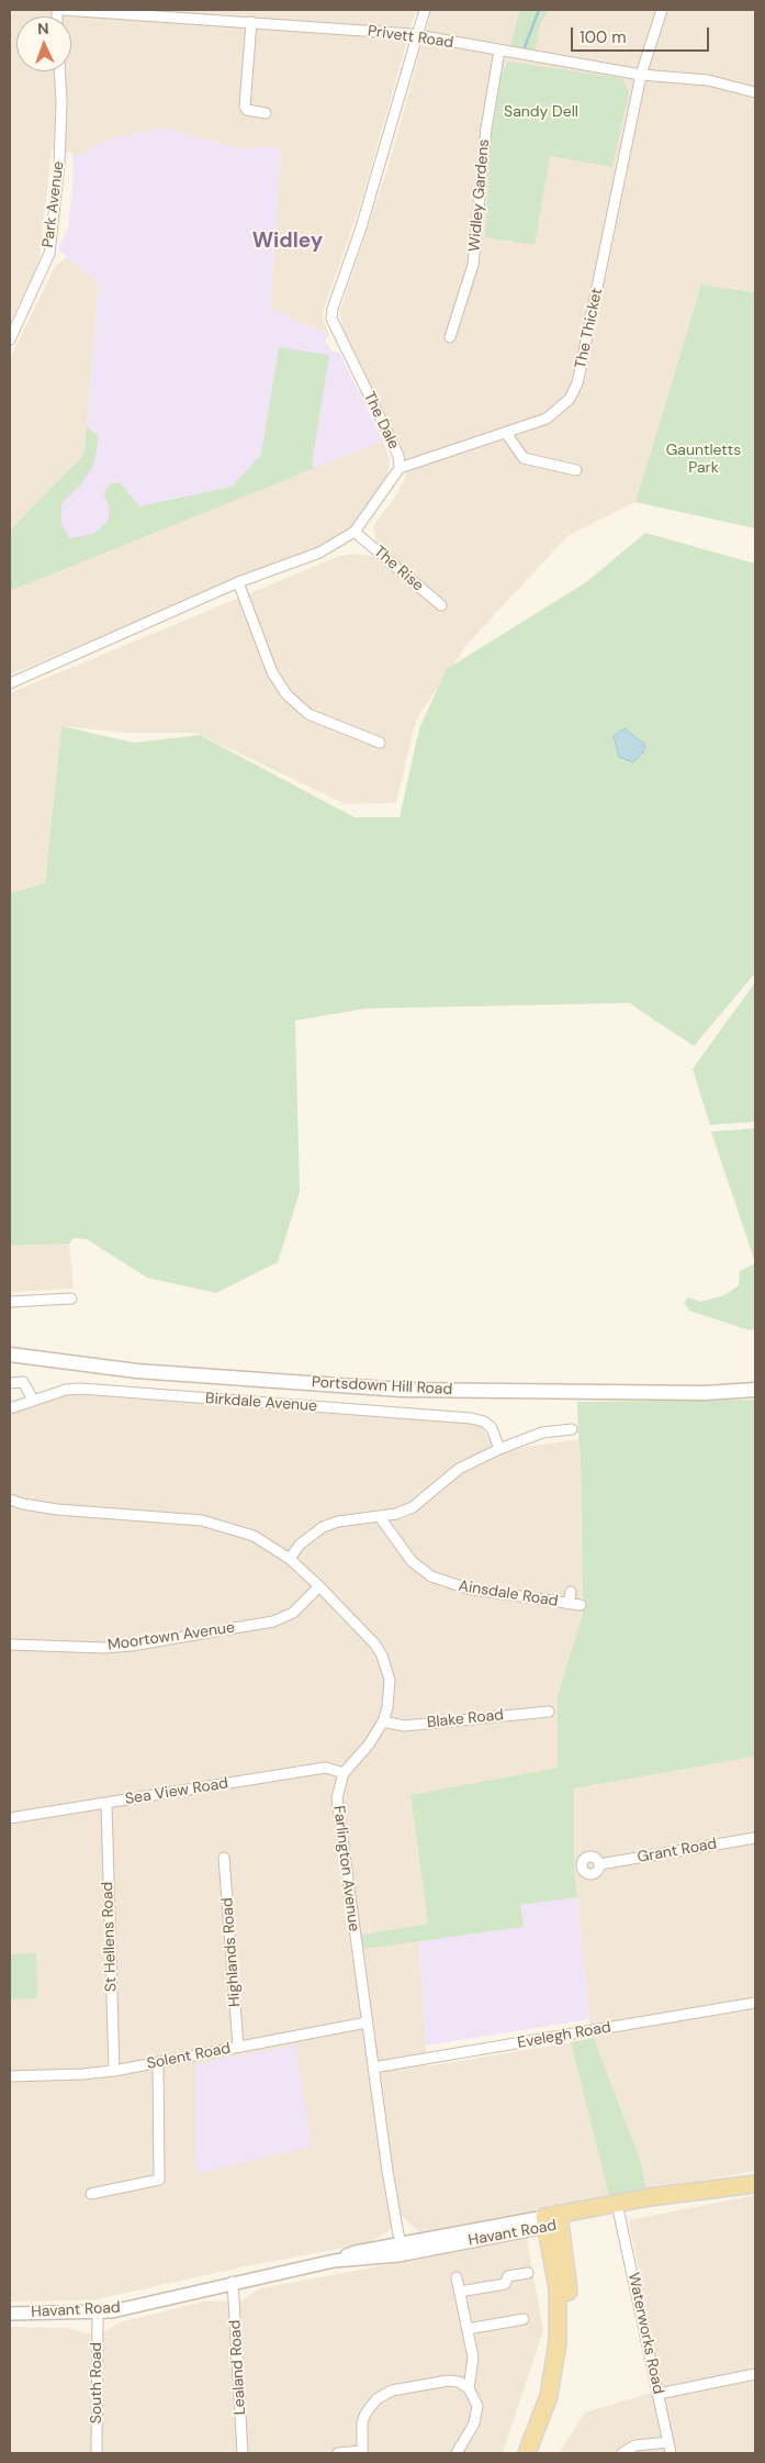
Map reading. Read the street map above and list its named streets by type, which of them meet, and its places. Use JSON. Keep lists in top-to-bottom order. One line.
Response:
{"streets":{"main road":["Portsdown Hill Road","Havant Road"],"street":["Privett Road","Widley Gardens","Park Avenue","The Thicket","The Dale","The Rise","Birkdale Avenue","Ainsdale Road","Moortown Avenue","Blake Road","Sea View Road","Grant Road","Farlington Avenue","St Hellens Road","Highlands Road","Evelegh Road","Solent Road","Waterworks Road","Lealand Road","South Road"]},"crossings":[["Privett Road","Widley Gardens"],["Privett Road","The Thicket"],["Privett Road","The Dale"],["The Thicket","The Dale"],["The Dale","The Rise"],["Moortown Avenue","Farlington Avenue"],["Blake Road","Farlington Avenue"],["Sea View Road","Farlington Avenue"],["Sea View Road","St Hellens Road"],["Farlington Avenue","Evelegh Road"],["Farlington Avenue","Solent Road"],["Farlington Avenue","Havant Road"],["St Hellens Road","Solent Road"],["Highlands Road","Solent Road"],["Havant Road","Waterworks Road"],["Havant Road","Lealand Road"],["Havant Road","South Road"]],"districts":["Widley"],"parks":["Sandy Dell","Gauntletts Park"],"scale_bar":"100 m","north":"top"}
